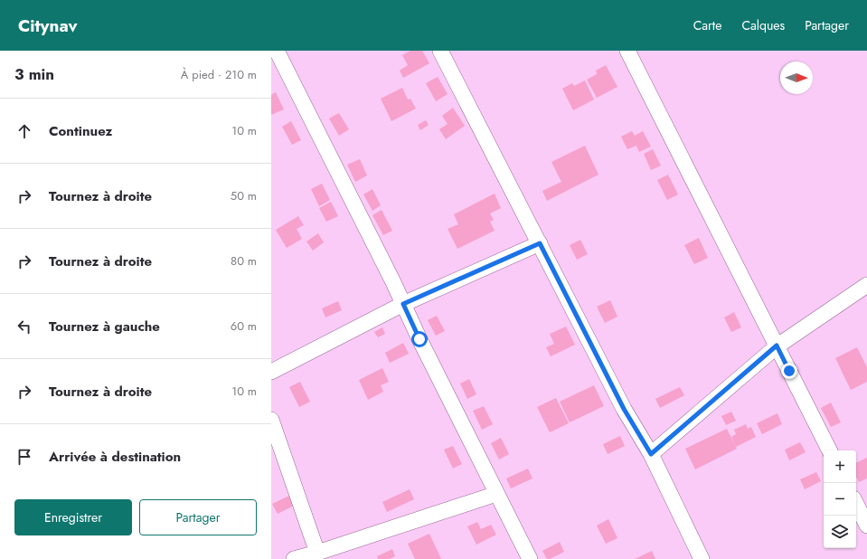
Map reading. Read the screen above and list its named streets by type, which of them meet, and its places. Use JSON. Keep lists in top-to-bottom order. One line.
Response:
{"north":"right","page":{"header":"Citynav","nav":["Carte","Calques","Partager"],"heading":["3 min","À pied · 210 m"],"list":[["Continuez","10 m"],["Tournez à droite","50 m"],["Tournez à droite","80 m"],["Tournez à gauche","60 m"],["Tournez à droite","10 m"],"Arrivée à destination"],"map_buttons":["+","−"],"buttons":["Enregistrer","Partager"]}}
